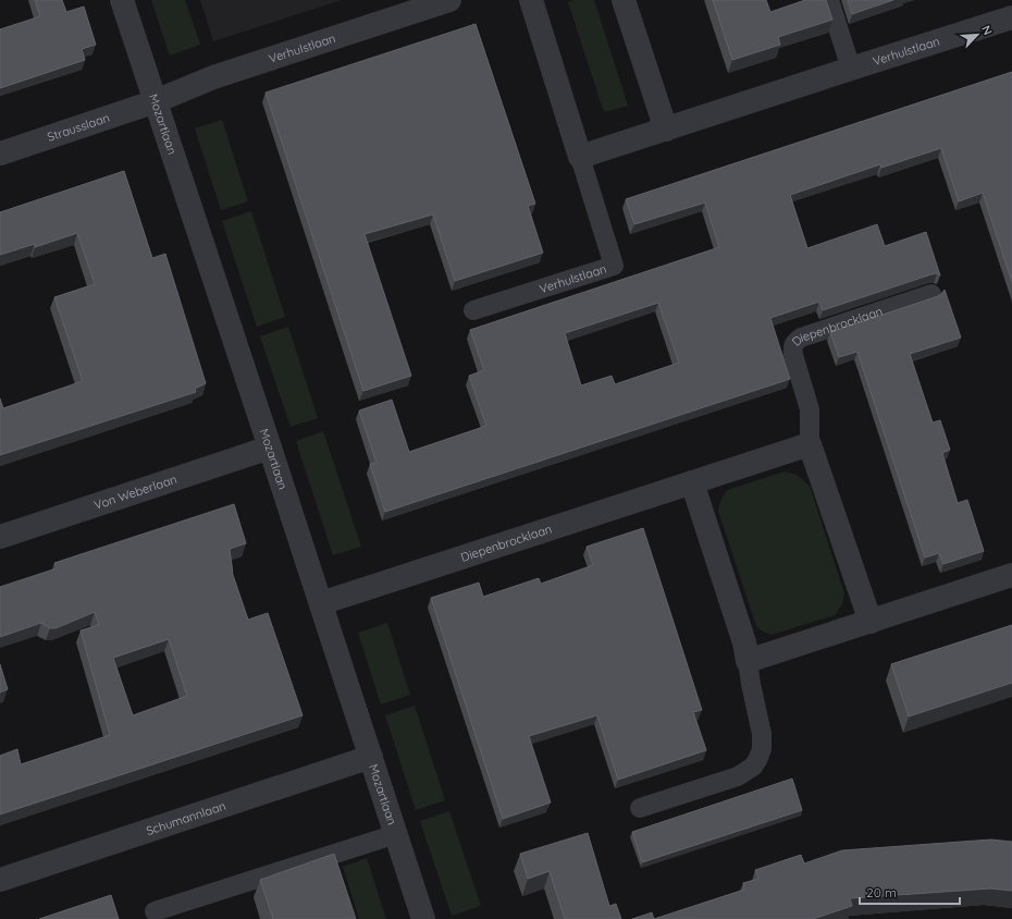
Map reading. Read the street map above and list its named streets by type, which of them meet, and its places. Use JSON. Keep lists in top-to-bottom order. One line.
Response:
{"streets":{"street":["Verhulstlaan","Mozartlaan","Strausslaan","Diepenbrocklaan","Von Weberlaan","Schumannlaan"]},"crossings":[["Verhulstlaan","Mozartlaan"],["Verhulstlaan","Strausslaan"],["Mozartlaan","Strausslaan"],["Mozartlaan","Diepenbrocklaan"],["Mozartlaan","Von Weberlaan"],["Mozartlaan","Schumannlaan"]],"scale_bar":"20 m","north":"top right"}
